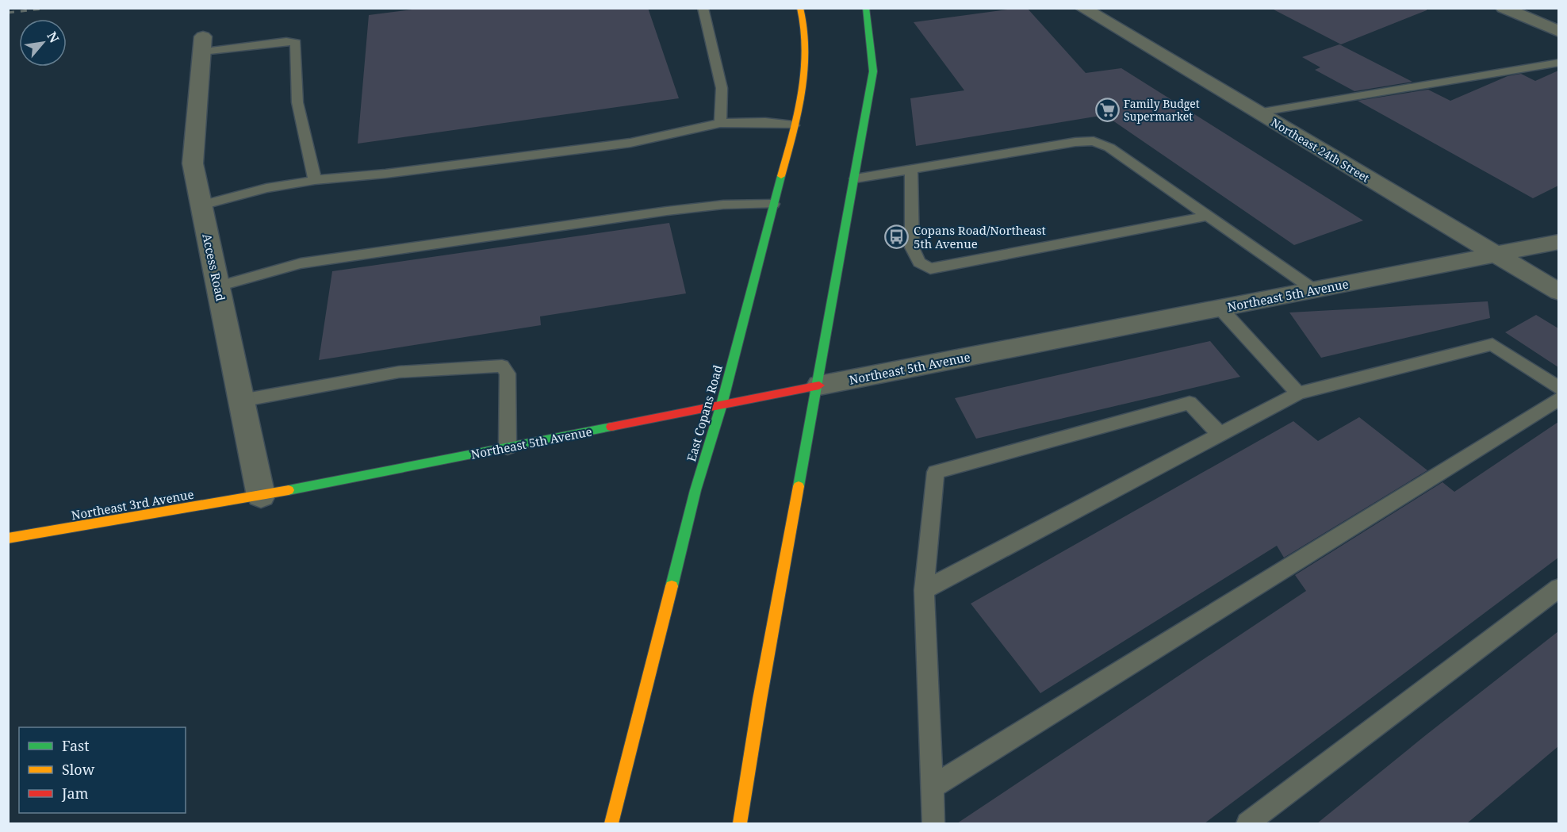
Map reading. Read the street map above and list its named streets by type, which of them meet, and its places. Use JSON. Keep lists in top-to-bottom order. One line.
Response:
{"streets":{"main road":["Northeast 5th Avenue","East Copans Road","Northeast 3rd Avenue"],"street":["Northeast 24th Street","Access Road"]},"crossings":[["Northeast 24th Street","Northeast 5th Avenue"],["Access Road","Northeast 5th Avenue"],["Access Road","Northeast 3rd Avenue"],["Northeast 5th Avenue","East Copans Road"],["Northeast 5th Avenue","Northeast 3rd Avenue"]],"places":{"supermarket":["Family Budget Supermarket"],"bus stop":["Copans Road/Northeast 5th Avenue"]},"legend":["Fast","Slow","Jam"],"north":"top right"}
